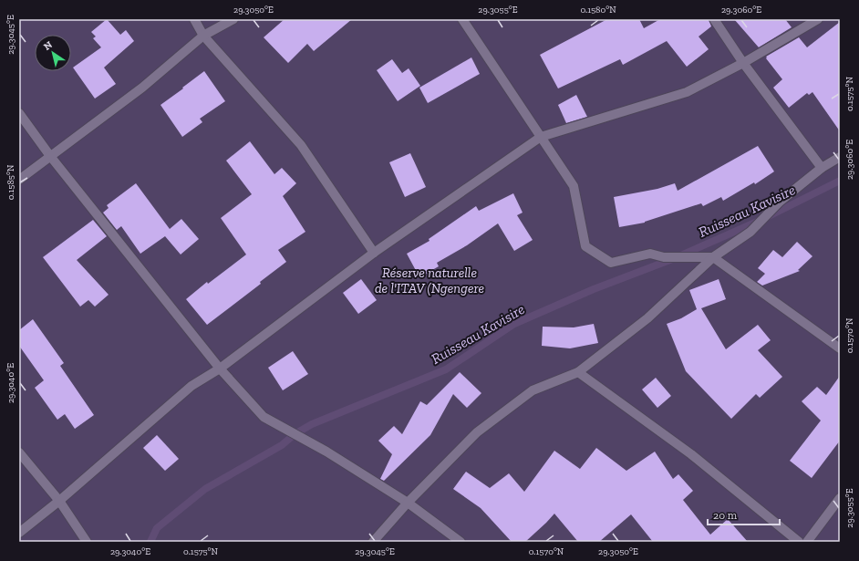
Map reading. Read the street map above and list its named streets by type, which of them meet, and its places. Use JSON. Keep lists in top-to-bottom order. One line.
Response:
{"water":["Ruisseau Kavisire"],"parks":["Réserve naturelle de l'ITAV (Ngengere"],"scale_bar":"20 m","north":"top left","coordinates":["29.3050°E","29.3055°E","0.1580°N","29.3060°E","29.3045°E","0.1575°N","0.1585°N","0.1570°N","29.3040°E"]}
